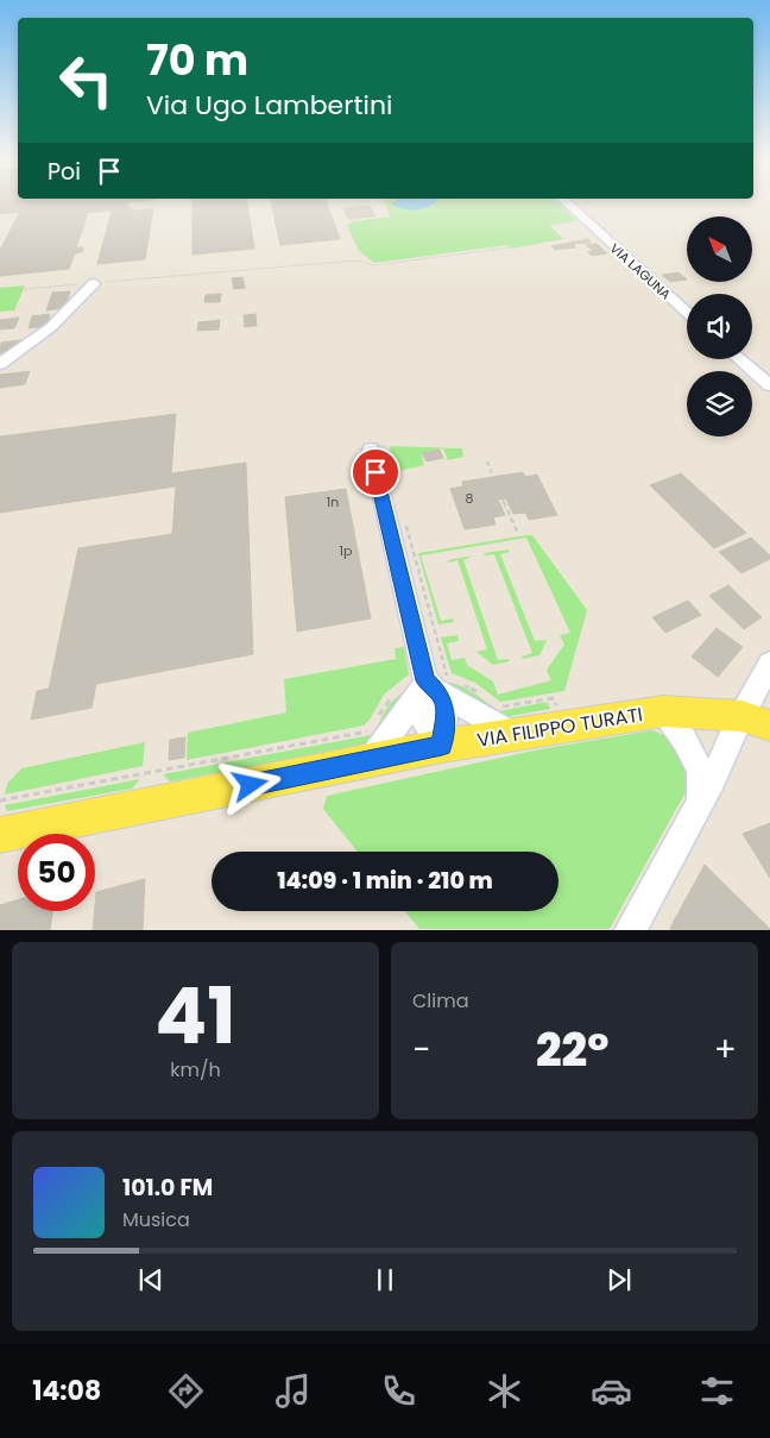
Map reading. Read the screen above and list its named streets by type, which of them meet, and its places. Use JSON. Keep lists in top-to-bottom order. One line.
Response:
{"streets":{"main road":["VIA FILIPPO TURATI"],"street":["VIA LAGUNA"]},"house_numbers":["8","1n","1p"],"north":"top left","page":{"turn":["70 m","Via Ugo Lambertini"],"then":"Poi","limit":"50","trip":"14:09 · 1 min · 210 m","tile":[["41","km/h"],"Clima"],"heat":["−","22°","+"],"song":["101.0 FM","Musica"],"tabs":"14:08"}}
